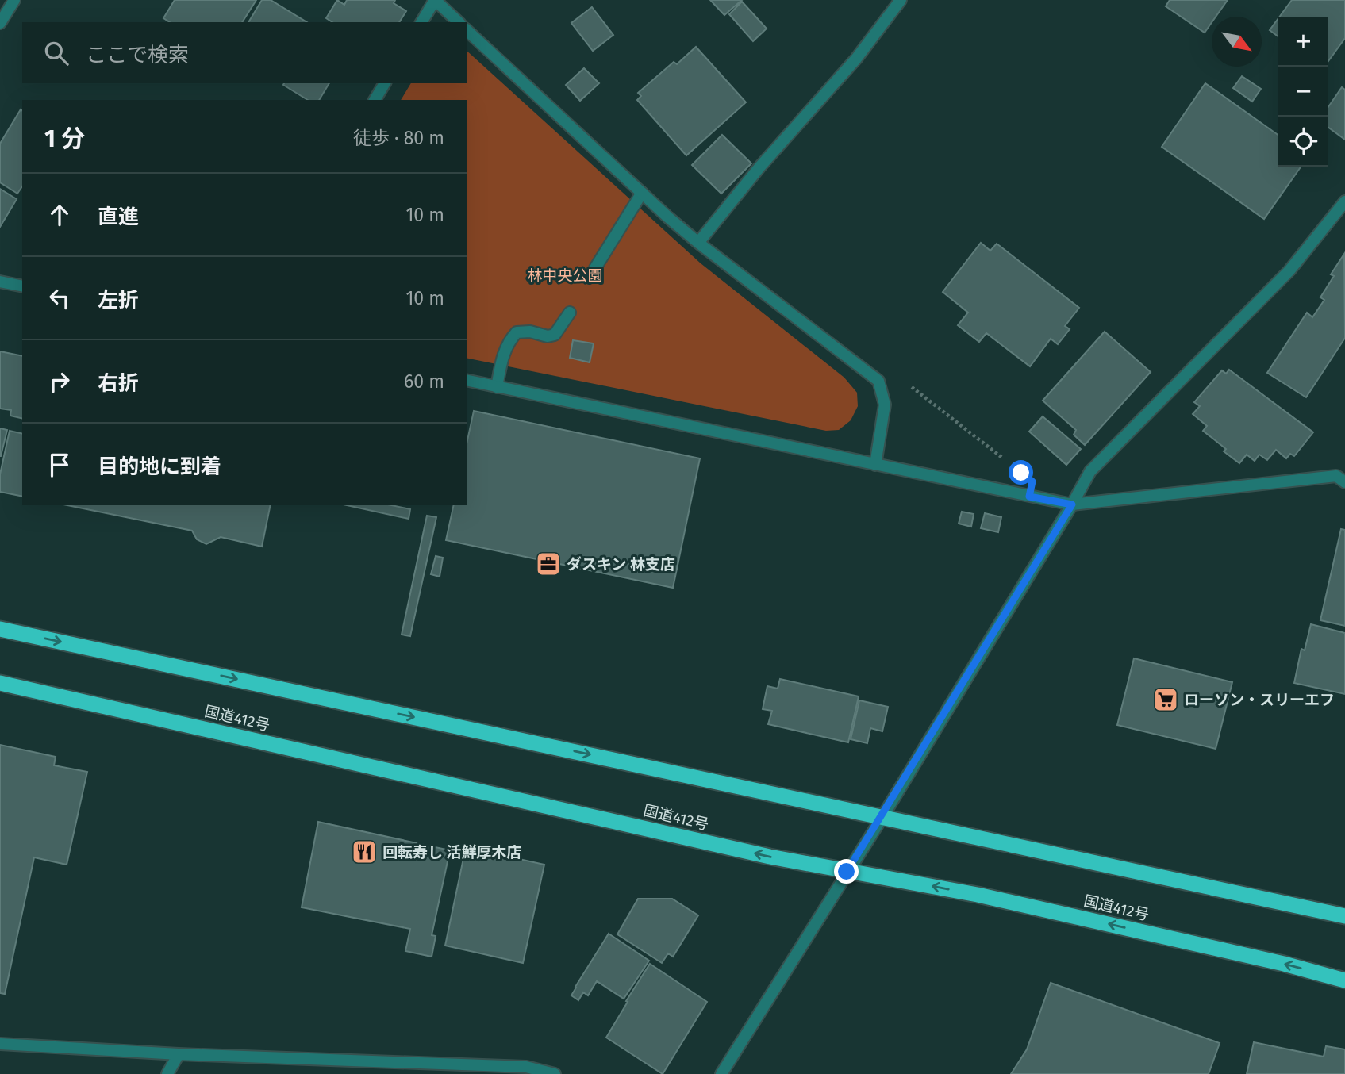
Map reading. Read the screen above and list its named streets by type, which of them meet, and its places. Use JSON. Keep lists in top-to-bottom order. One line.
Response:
{"streets":{"highway":["国道412号"]},"parks":["林中央公園"],"places":{"office":["ダスキン 林支店"],"supermarket":["ローソン・スリーエフ"],"restaurant":["回転寿し 活鮮厚木店"]},"north":"bottom right","page":{"map_buttons":["+","−"],"search":"ここで検索","heading":["1 分","徒歩 · 80 m"],"list":[["直進","10 m"],["左折","10 m"],["右折","60 m"],"目的地に到着"]}}
